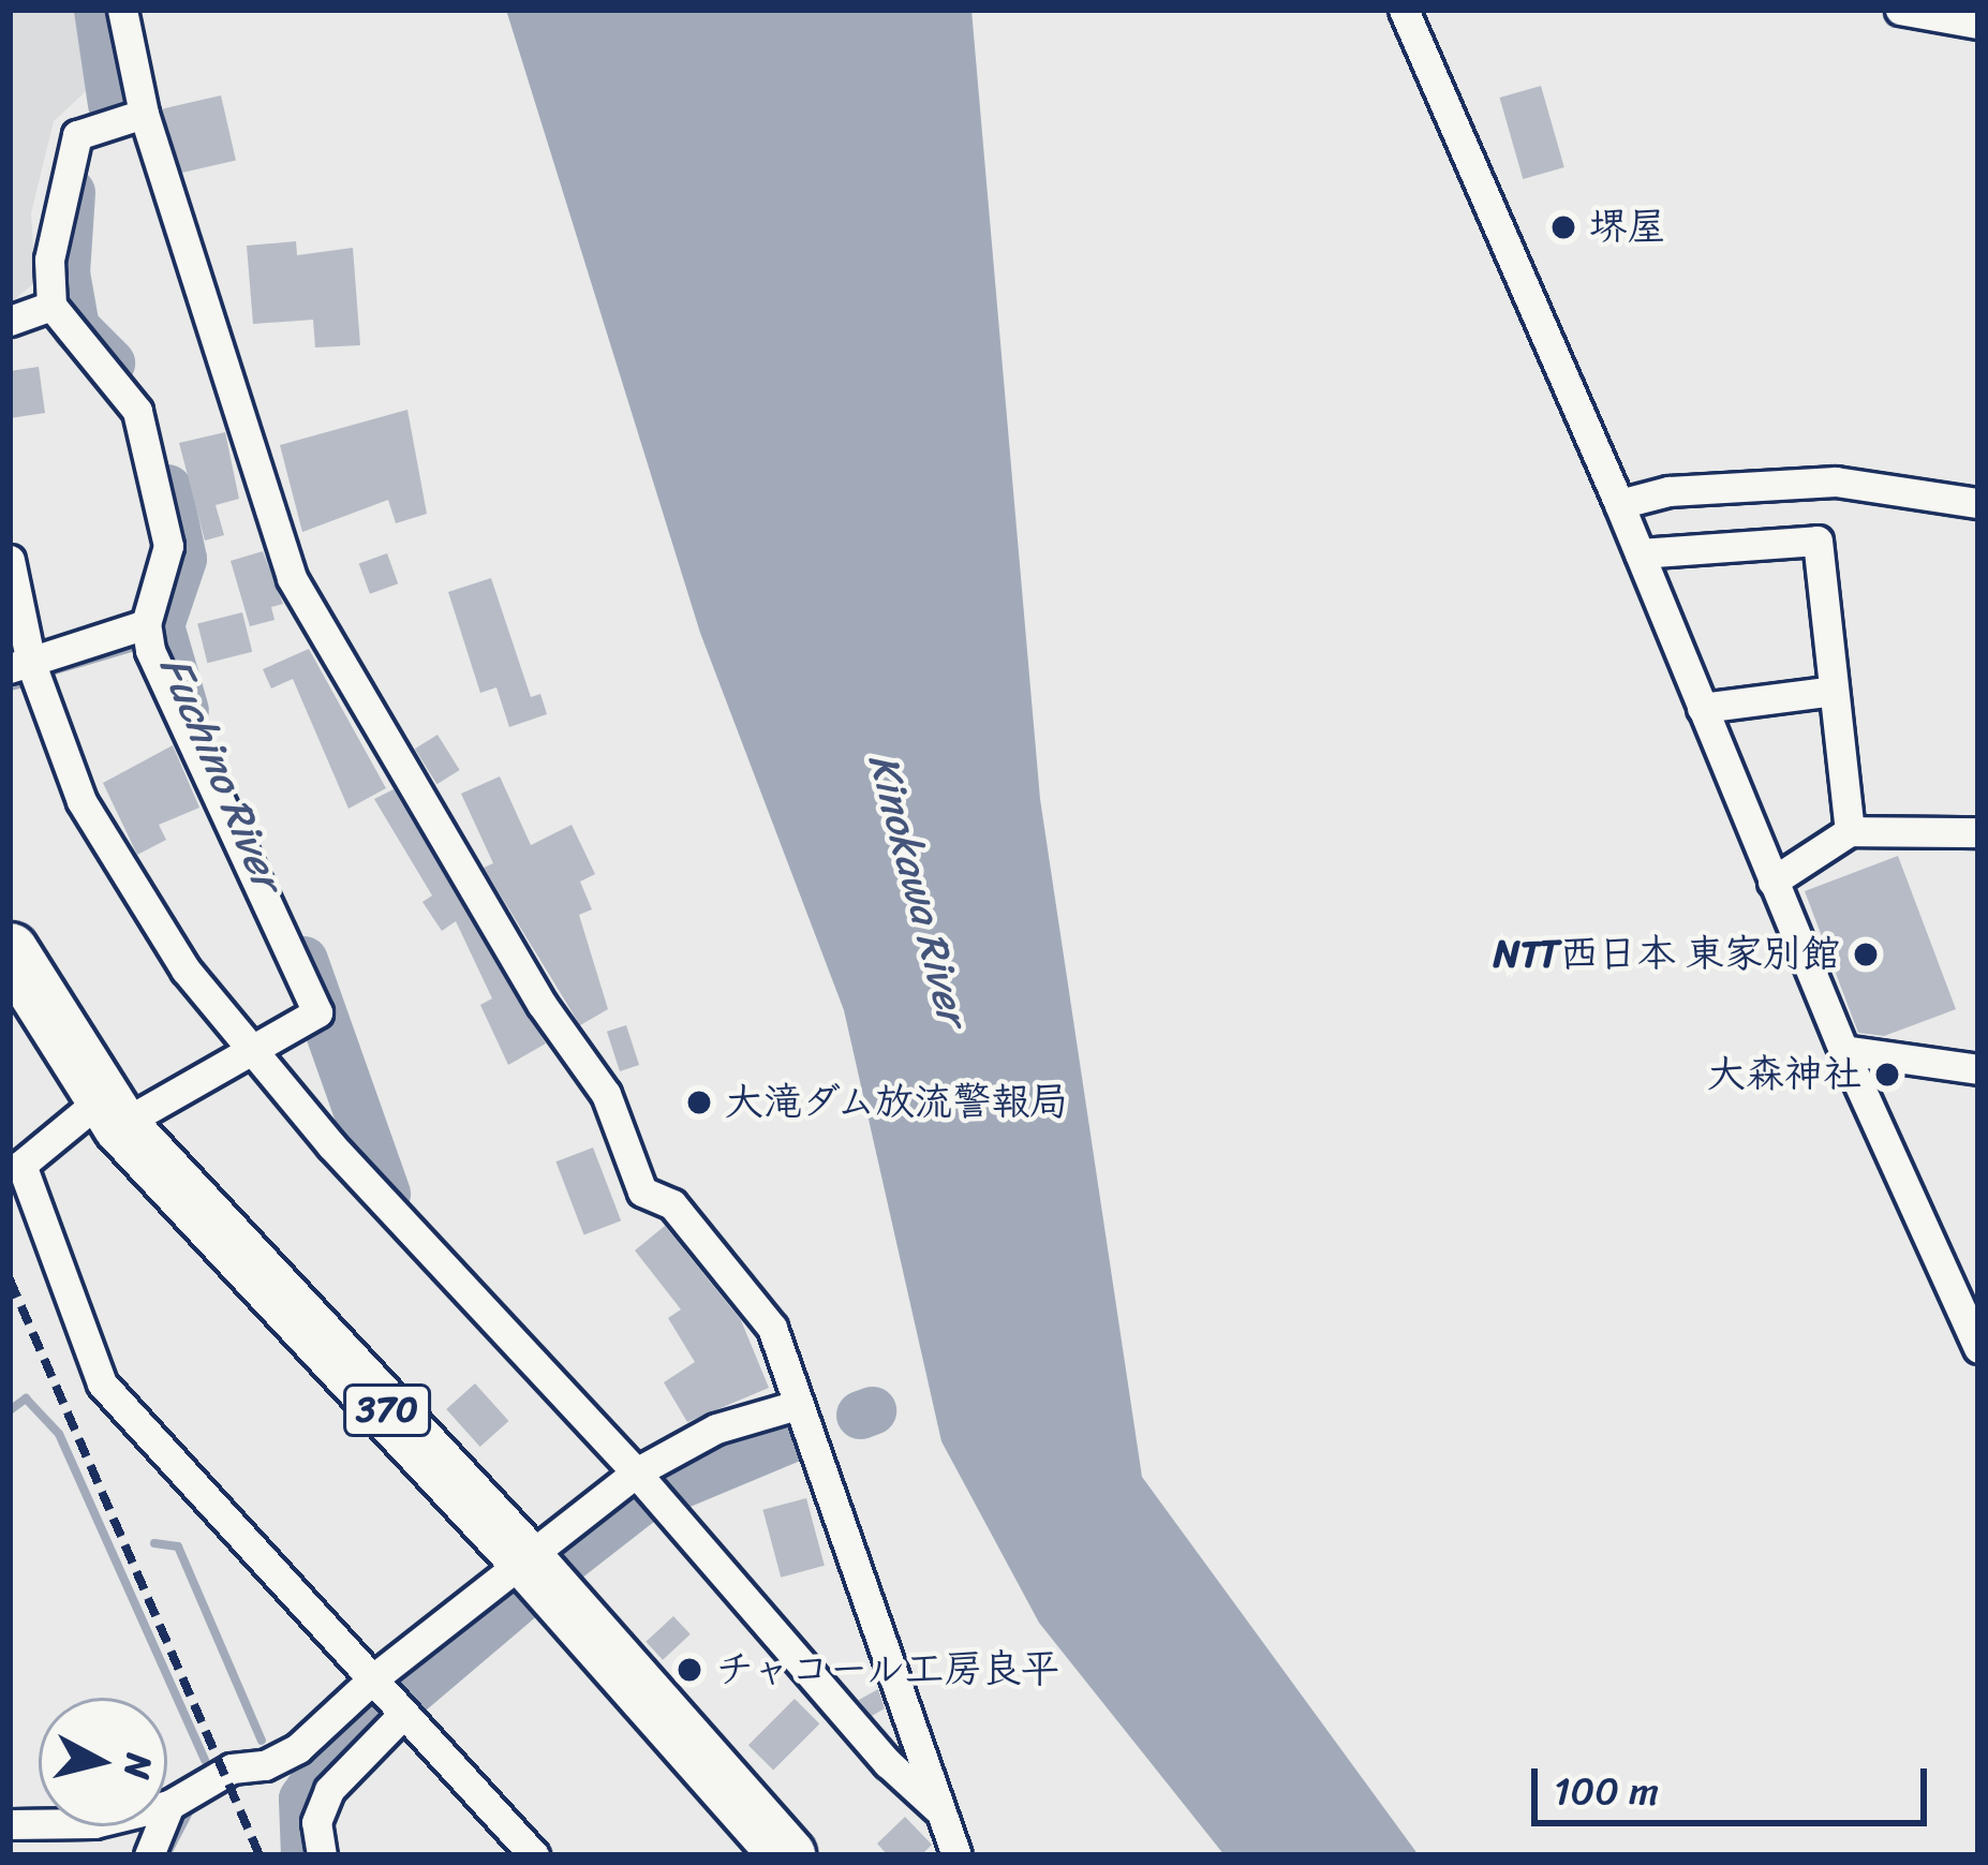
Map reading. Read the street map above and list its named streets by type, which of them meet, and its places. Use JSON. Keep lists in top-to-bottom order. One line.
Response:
{"streets":{"highway":["370"]},"water":["Fuchino River","Kinokawa River"],"places":["堺屋","NTT西日本 東家別館","大森神社","大滝ダム放流警報局","チャコール工房良平"],"scale_bar":"100 m","north":"right"}
